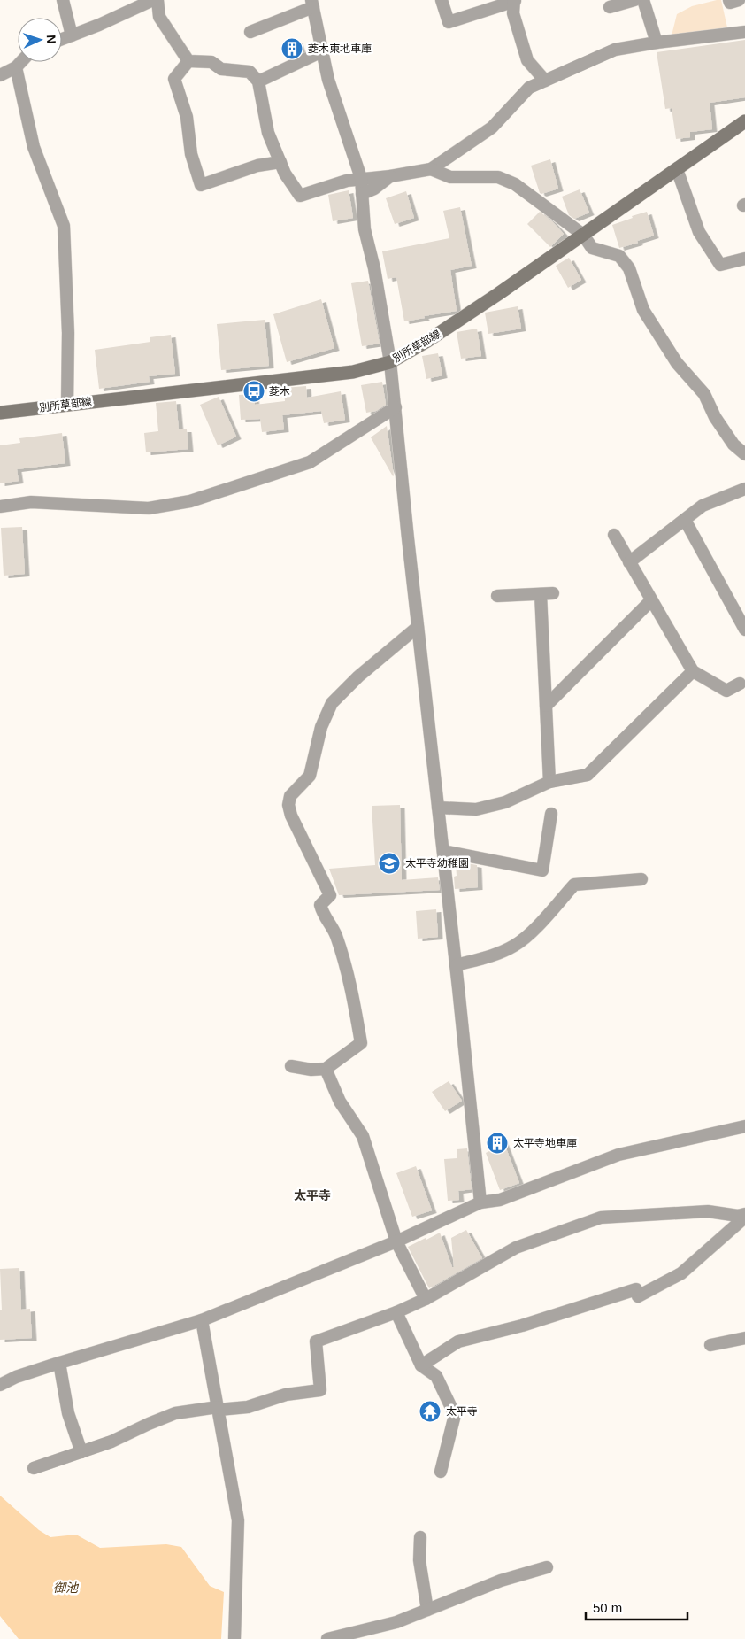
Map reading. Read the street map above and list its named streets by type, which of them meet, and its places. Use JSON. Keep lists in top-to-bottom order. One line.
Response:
{"streets":{"main road":["別所草部線"]},"districts":["太平寺"],"water":["御池"],"places":{"building":["菱木東地車庫","太平寺地車庫"],"bus stop":["菱木"],"school or university":["太平寺幼稚園"],"temple":["太平寺"]},"scale_bar":"50 m","north":"right"}
